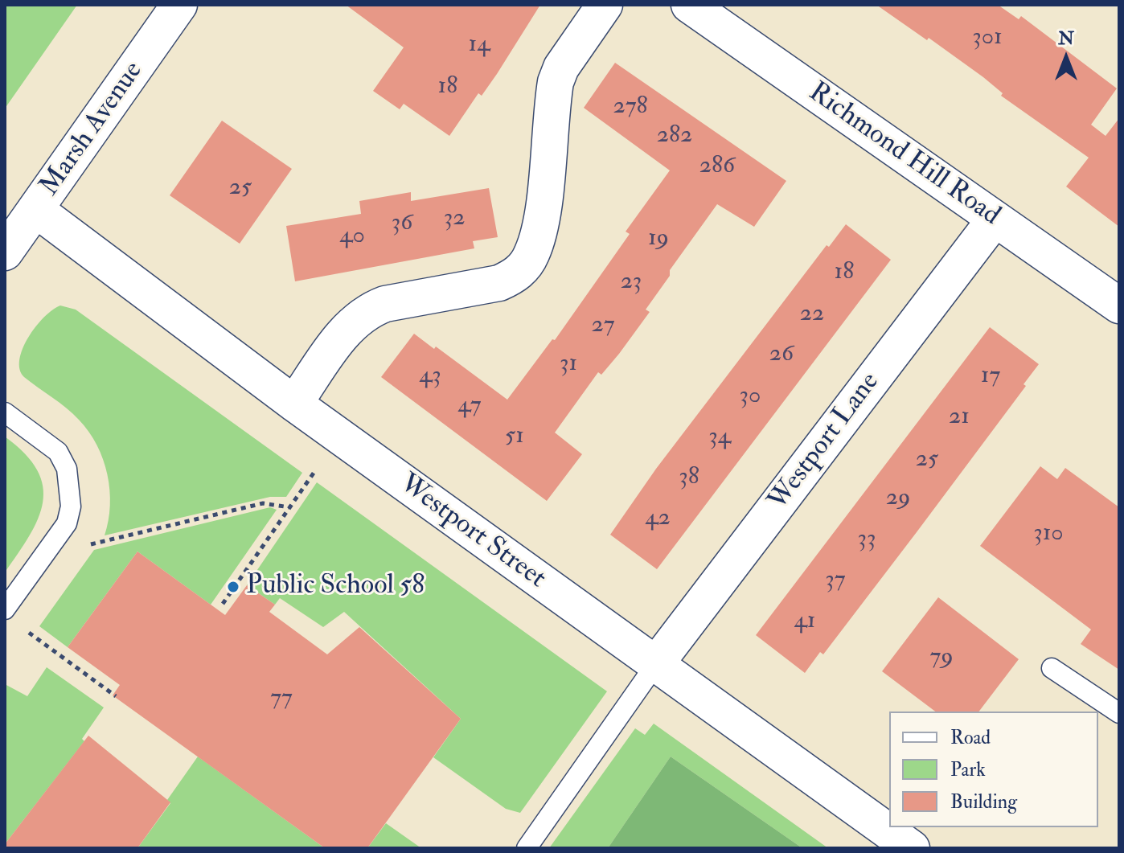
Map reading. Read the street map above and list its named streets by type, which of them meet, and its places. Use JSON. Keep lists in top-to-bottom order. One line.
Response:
{"streets":{"street":["Marsh Avenue","Richmond Hill Road","Westport Lane","Westport Street"]},"crossings":[["Marsh Avenue","Westport Street"],["Richmond Hill Road","Westport Lane"],["Westport Lane","Westport Street"]],"places":["Public School 58"],"house_numbers":["301","14","18","278","282","286","25","32","36","40","19","18","23","22","27","26","31","43","17","30","47","21","51","34","25","38","29","42","310","33","37","41","79","77"],"legend":["Road","Park","Building"],"north":"top"}
